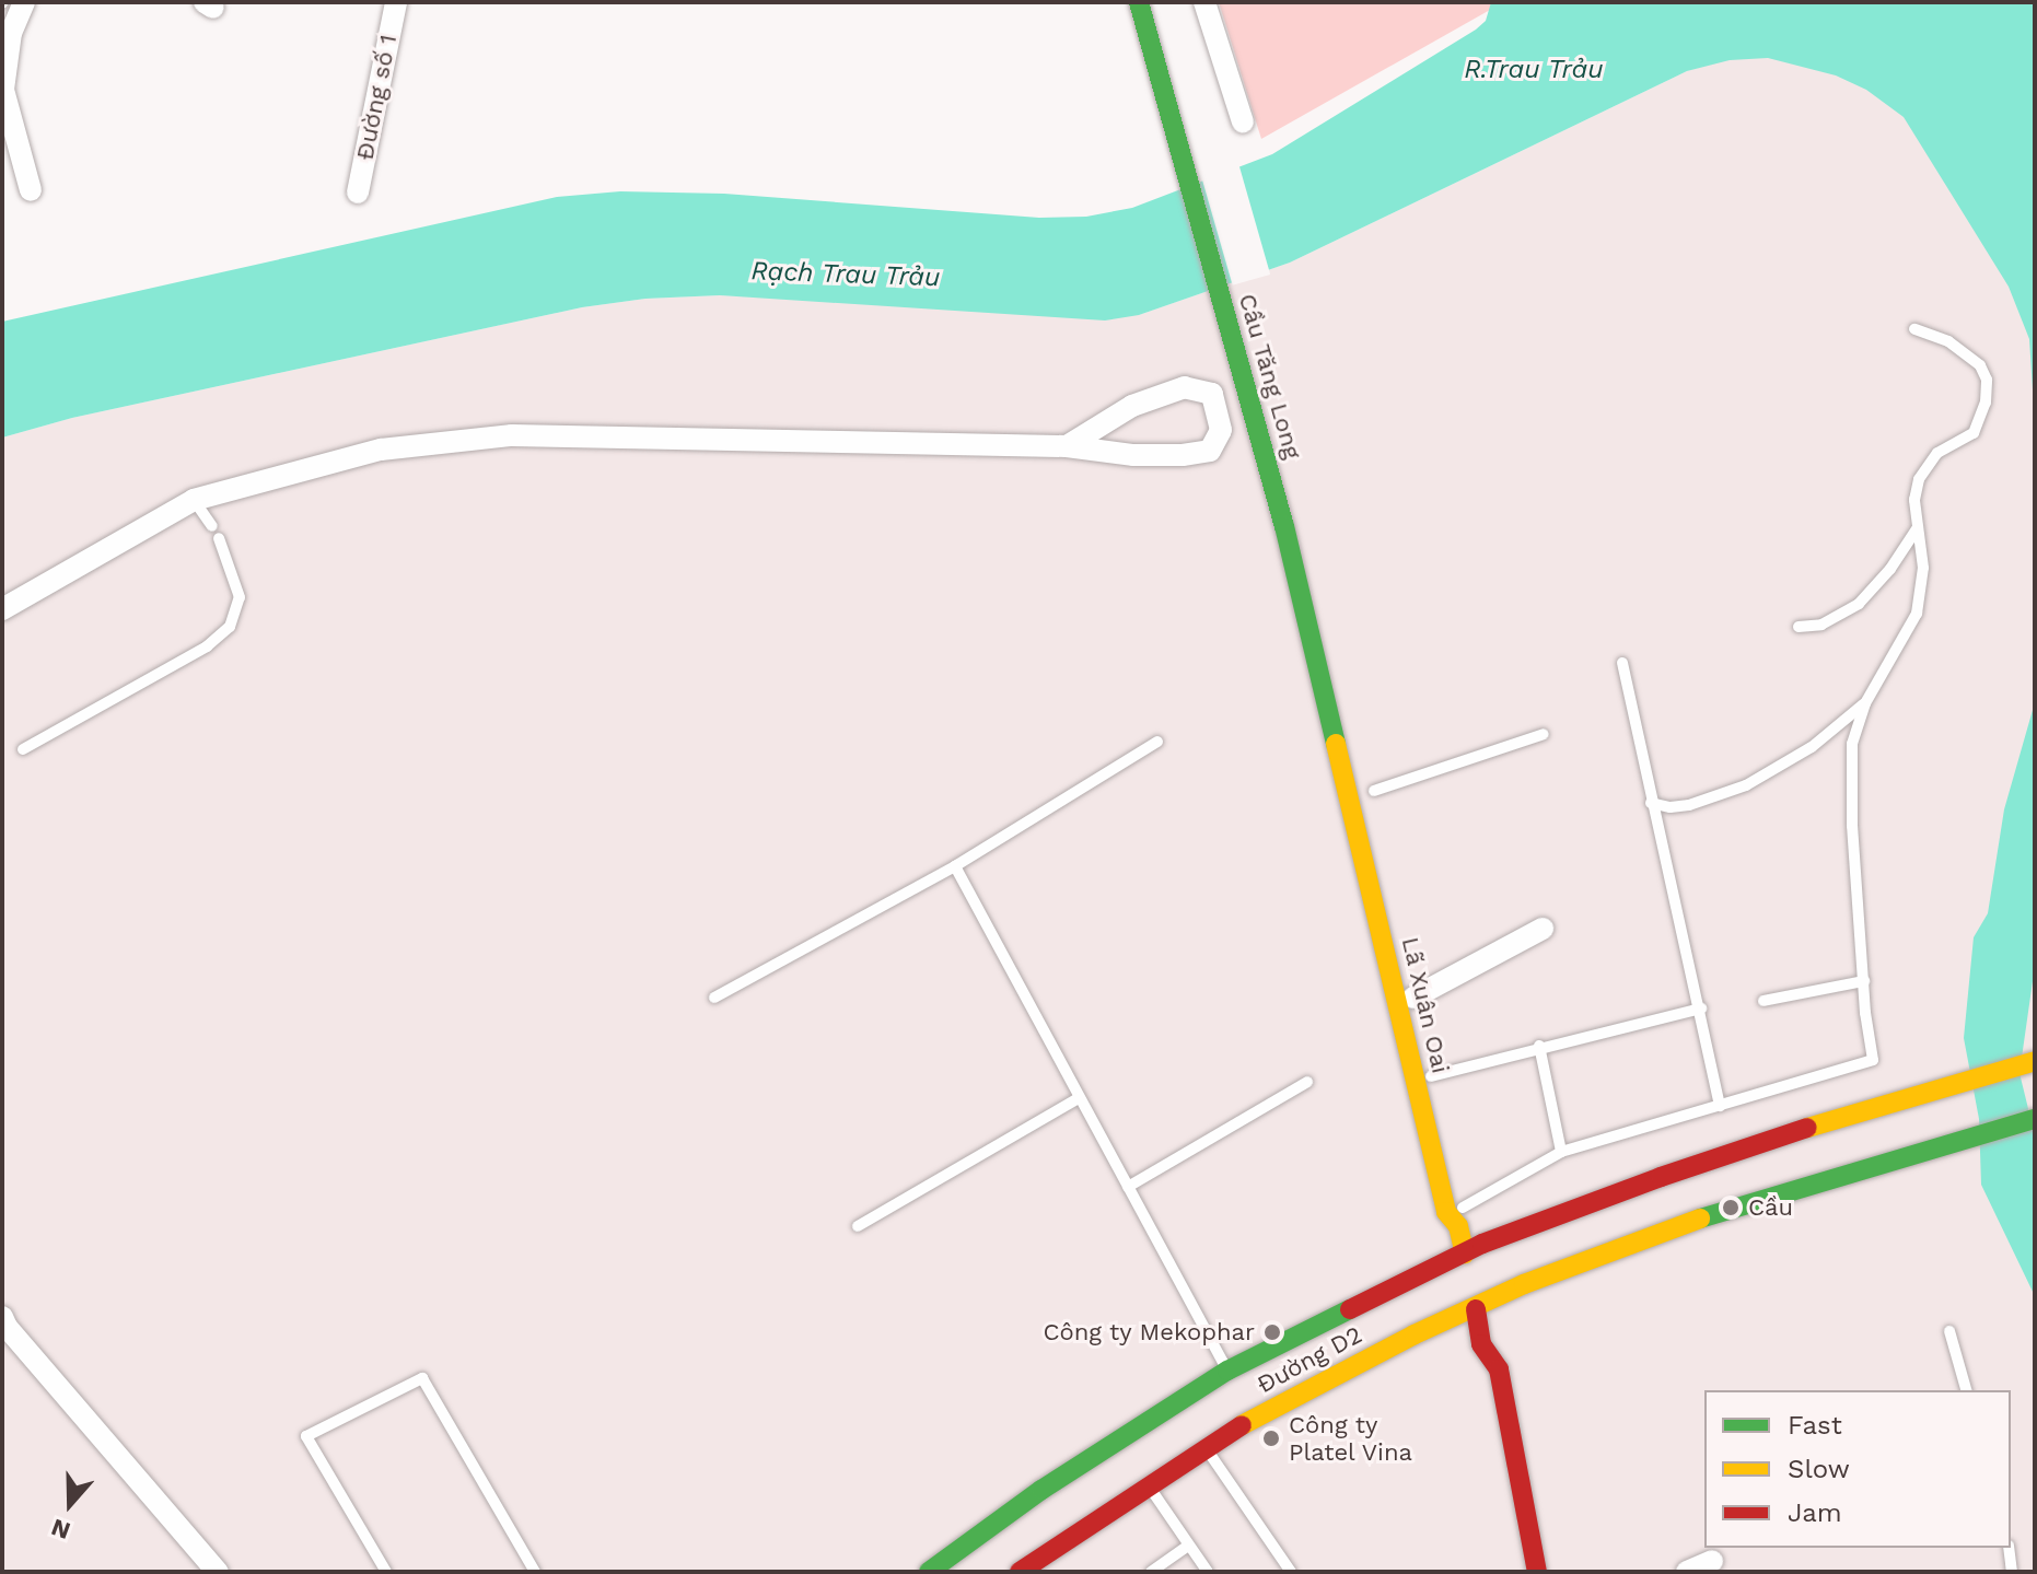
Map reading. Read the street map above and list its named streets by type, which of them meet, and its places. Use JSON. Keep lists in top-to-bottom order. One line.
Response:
{"streets":{"main road":["Cầu Tăng Long","Lã Xuân Oai","Đường D2"],"street":["Đường số 1"]},"crossings":[["Cầu Tăng Long","Lã Xuân Oai"],["Lã Xuân Oai","Đường D2"]],"water":["R.Trau Trảu","Rạch Trau Trảu"],"places":["Cầu","Công ty Mekophar","Công ty Platel Vina"],"legend":["Fast","Slow","Jam"],"north":"bottom"}
